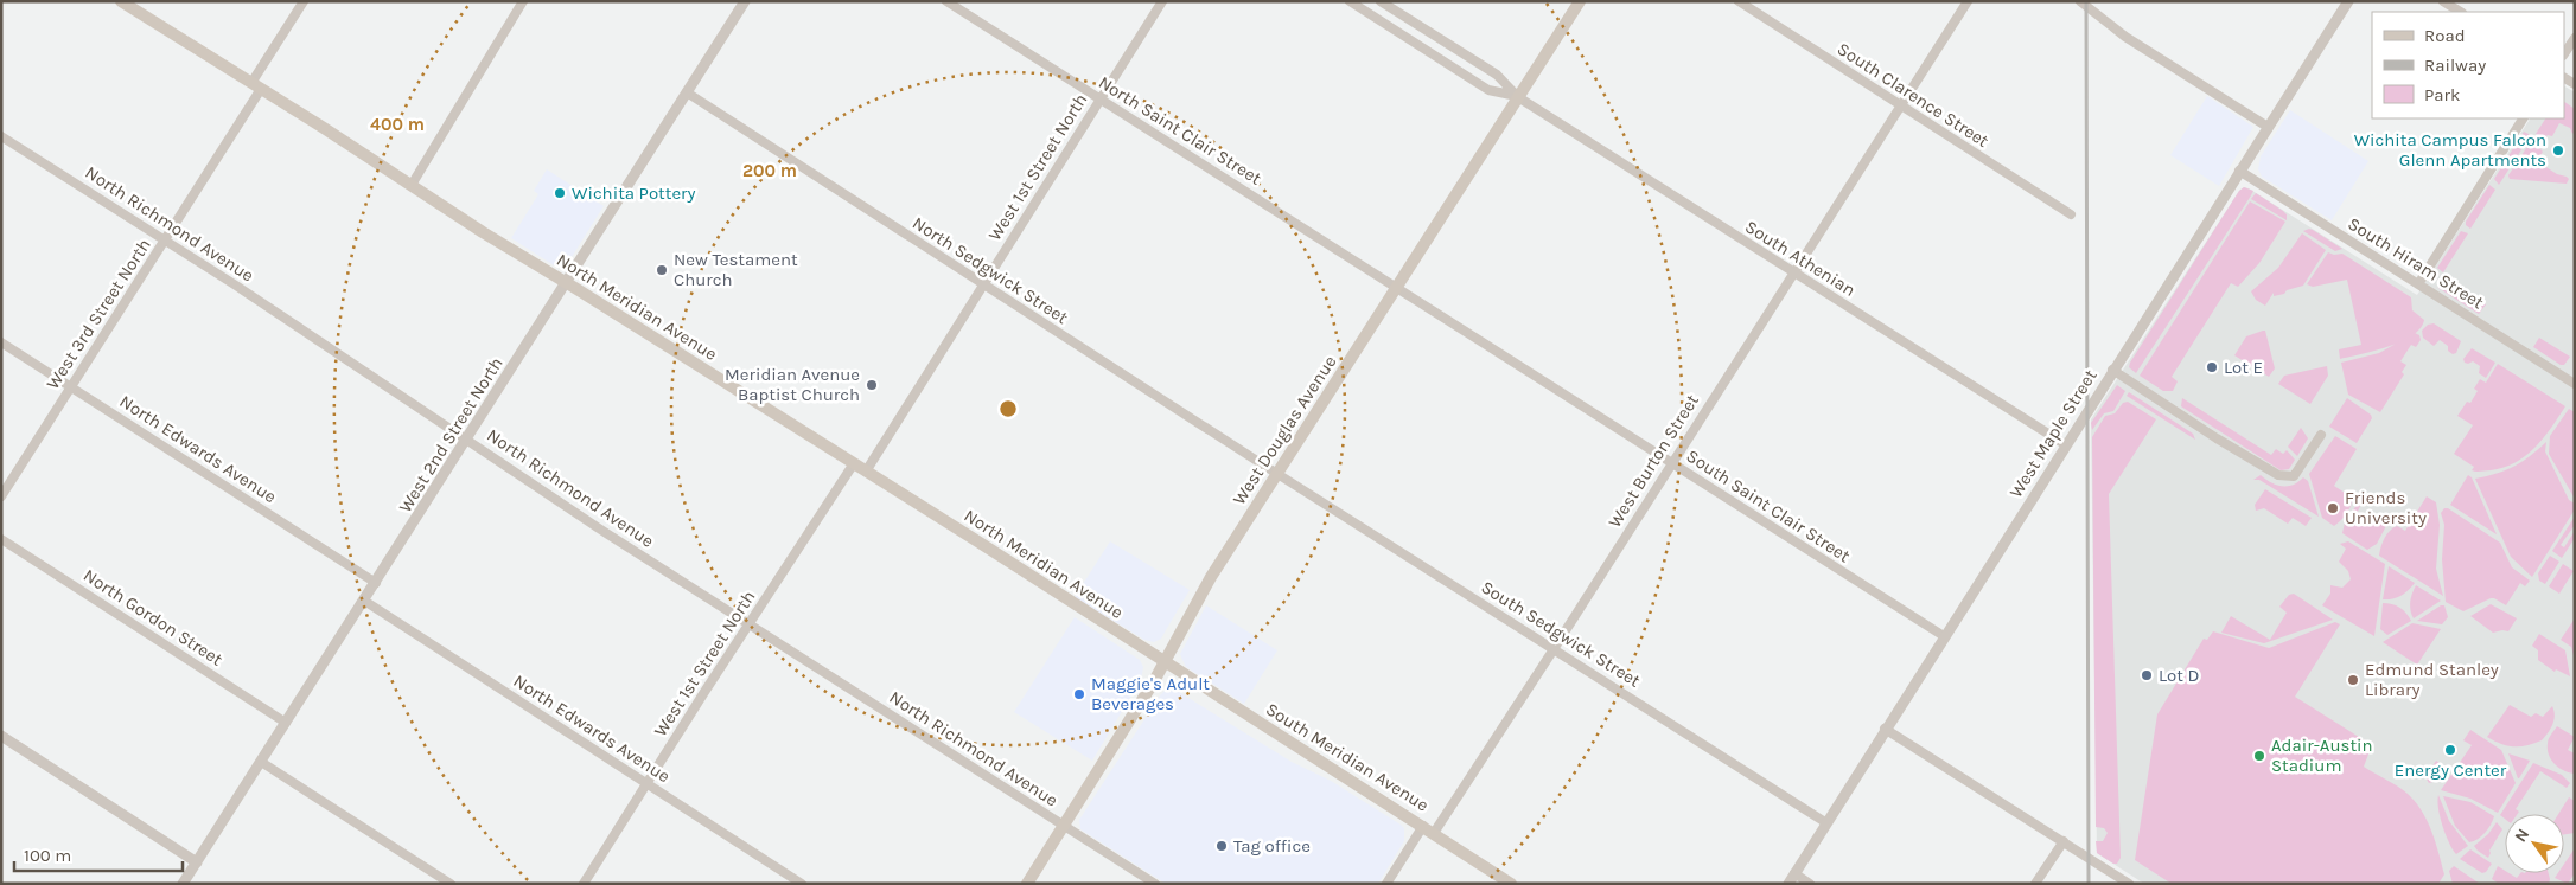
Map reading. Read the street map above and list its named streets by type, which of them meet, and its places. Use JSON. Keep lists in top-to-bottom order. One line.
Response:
{"streets":{"main road":["North Meridian Avenue","West Douglas Avenue","South Meridian Avenue"],"street":["South Clarence Street","North Saint Clair Street","West 1st Street North","North Richmond Avenue","South Athenian","South Hiram Street","North Sedgwick Street","West 3rd Street North","West Maple Street","West 2nd Street North","North Edwards Avenue","West Burton Street","South Saint Clair Street","North Gordon Street","South Sedgwick Street"]},"crossings":[["South Clarence Street","West Burton Street"],["North Saint Clair Street","West 1st Street North"],["North Saint Clair Street","West Douglas Avenue"],["North Saint Clair Street","South Saint Clair Street"],["West 1st Street North","North Richmond Avenue"],["West 1st Street North","North Sedgwick Street"],["West 1st Street North","North Meridian Avenue"],["West 1st Street North","North Edwards Avenue"],["North Richmond Avenue","West 3rd Street North"],["North Richmond Avenue","West Douglas Avenue"],["North Richmond Avenue","West 2nd Street North"],["South Athenian","West Douglas Avenue"],["South Athenian","West Maple Street"],["South Athenian","West Burton Street"],["South Hiram Street","West Maple Street"],["North Sedgwick Street","West Douglas Avenue"],["North Sedgwick Street","West 2nd Street North"],["North Sedgwick Street","South Sedgwick Street"],["North Meridian Avenue","West 3rd Street North"],["North Meridian Avenue","West Douglas Avenue"],["North Meridian Avenue","West 2nd Street North"],["North Meridian Avenue","South Meridian Avenue"],["West 3rd Street North","North Edwards Avenue"],["West Douglas Avenue","South Saint Clair Street"],["West Douglas Avenue","South Sedgwick Street"],["West Douglas Avenue","South Meridian Avenue"],["West Maple Street","South Saint Clair Street"],["West Maple Street","South Sedgwick Street"],["West 2nd Street North","North Edwards Avenue"],["West 2nd Street North","North Gordon Street"],["West Burton Street","South Saint Clair Street"],["West Burton Street","South Sedgwick Street"],["West Burton Street","South Meridian Avenue"]],"places":["Wichita Campus Falcon Glenn Apartments","Wichita Pottery","New Testament Church","Lot E","Meridian Avenue Baptist Church","Friends University","Lot D","Edmund Stanley Library","Maggie's Adult Beverages","Energy Center","Adair-Austin Stadium","Tag office"],"legend":["Road","Railway","Park"],"scale_bar":"100 m","north":"top left","rings":["400 m","200 m"]}
